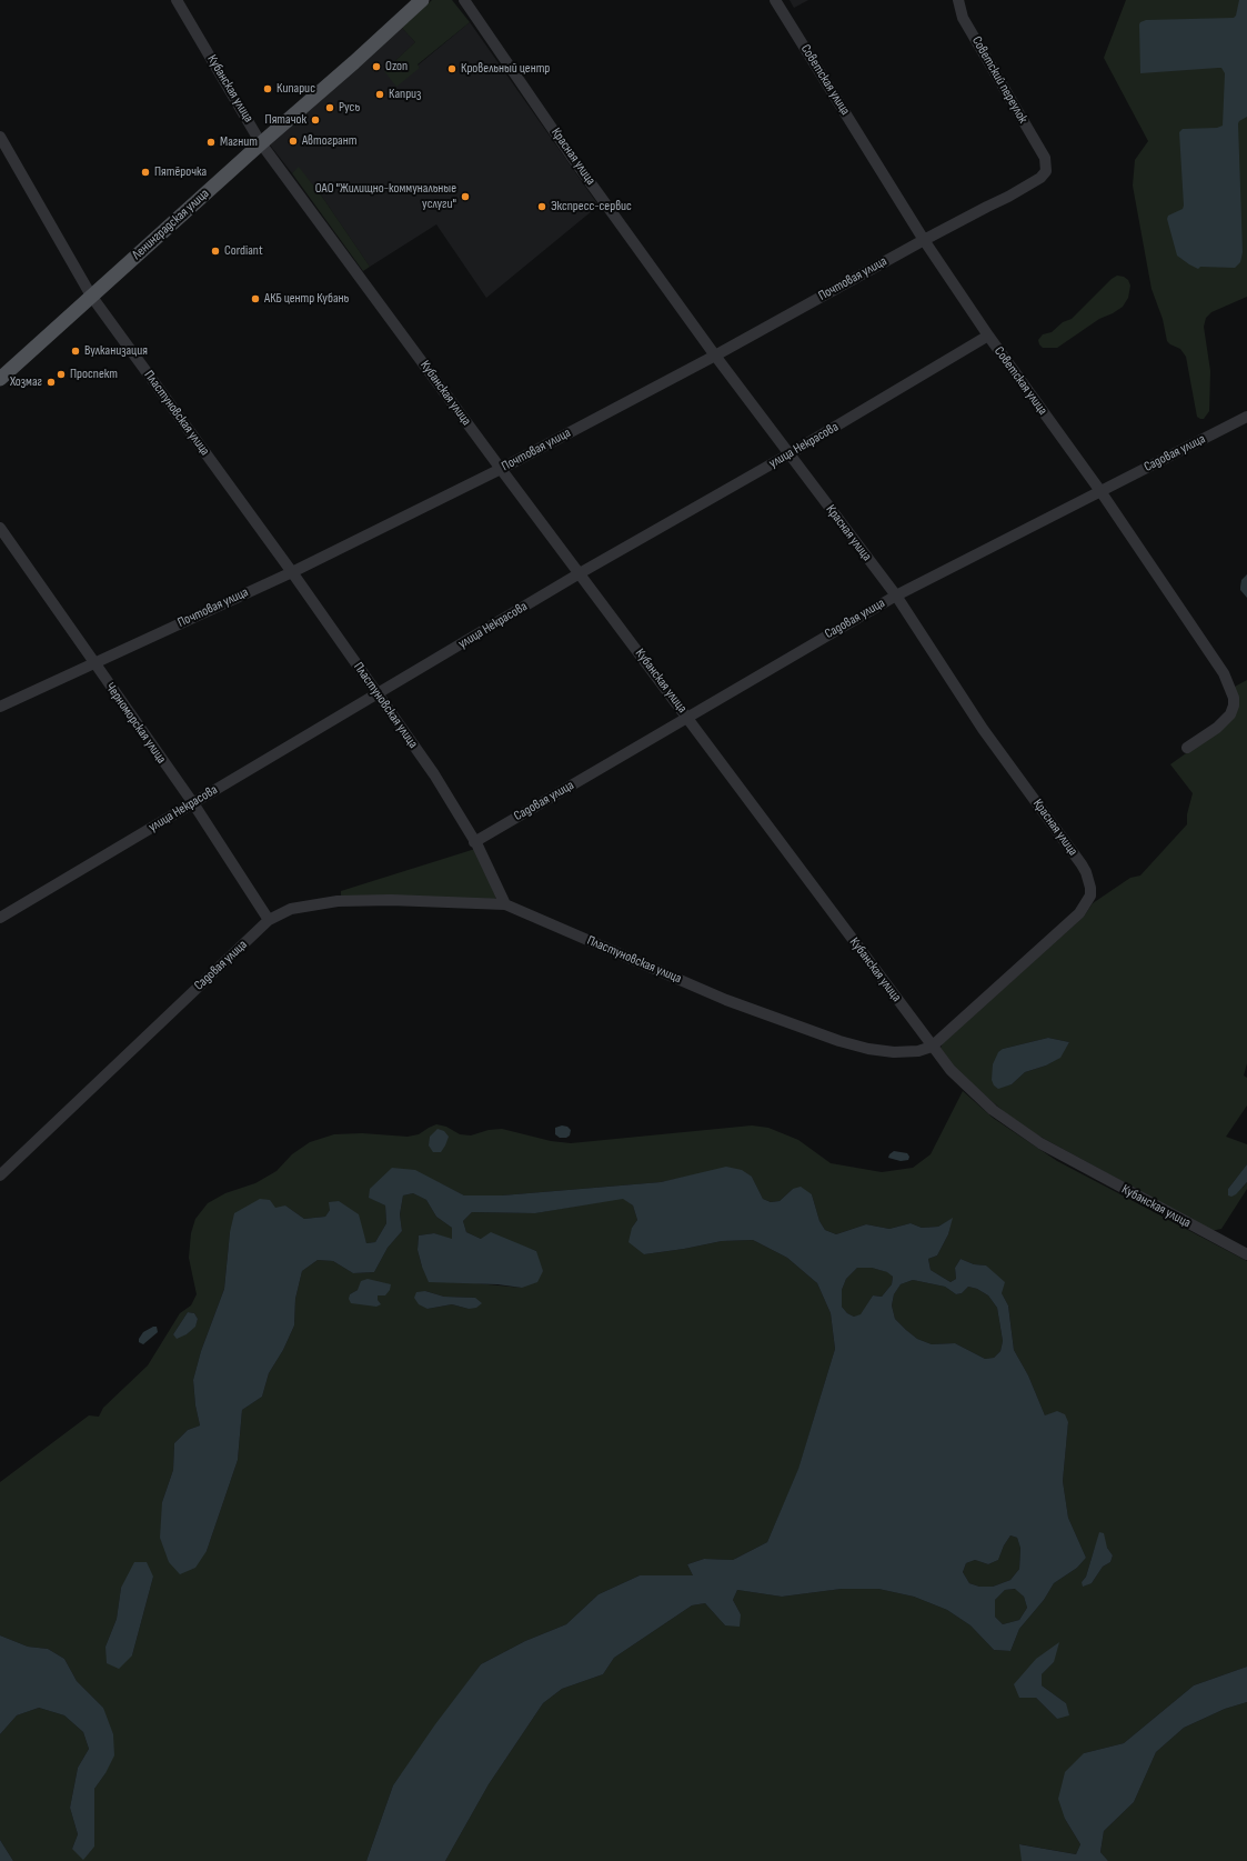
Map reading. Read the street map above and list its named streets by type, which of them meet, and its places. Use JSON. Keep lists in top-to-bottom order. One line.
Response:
{"streets":{"main road":["Ленинградская улица"],"street":["Советская улица","Советский переулок","Кубанская улица","Красная улица","Почтовая улица","Пластуновская улица","улица Некрасова","Садовая улица","Черноморская улица"]},"crossings":[["Советская улица","Почтовая улица"],["Советская улица","улица Некрасова"],["Советская улица","Садовая улица"],["Советский переулок","Почтовая улица"],["Кубанская улица","Красная улица"],["Кубанская улица","Ленинградская улица"],["Кубанская улица","Почтовая улица"],["Кубанская улица","Пластуновская улица"],["Кубанская улица","улица Некрасова"],["Кубанская улица","Садовая улица"],["Красная улица","Почтовая улица"],["Красная улица","Пластуновская улица"],["Красная улица","улица Некрасова"],["Красная улица","Садовая улица"],["Ленинградская улица","Пластуновская улица"],["Почтовая улица","Пластуновская улица"],["Почтовая улица","Черноморская улица"],["Пластуновская улица","улица Некрасова"],["Пластуновская улица","Садовая улица"],["улица Некрасова","Черноморская улица"],["Садовая улица","Черноморская улица"]],"places":["Ozon","Кровельный центр","Кипарис","Каприз","Русь","Пятачок","Автогрант","Магнит","Пятёрочка","ОАО \"Жилищно-коммунальные услуги\"","Экспресс-сервис","Cordiant","АКБ центр Кубань","Вулканизация","Проспект","Хозмаг"]}
